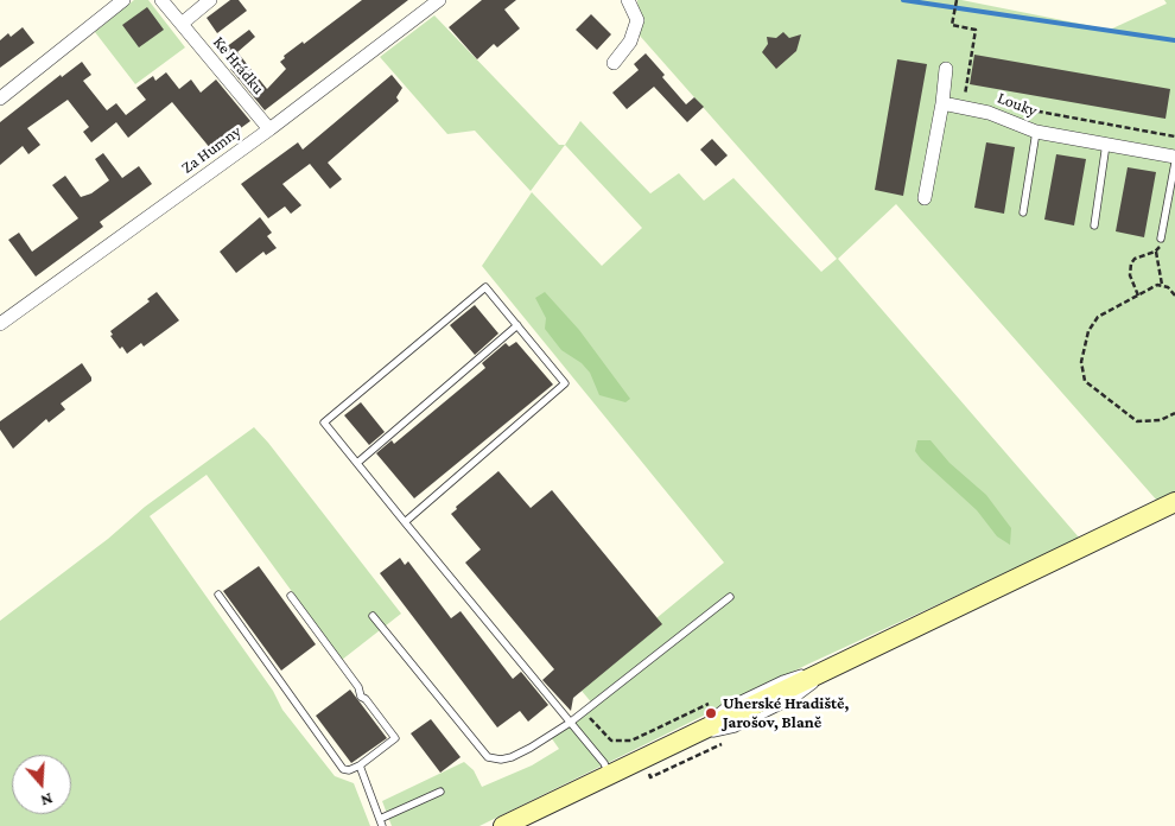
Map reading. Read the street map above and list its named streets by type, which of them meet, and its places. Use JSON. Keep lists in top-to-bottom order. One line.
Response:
{"streets":{"street":["Ke Hrádku","Louky","Za Humny"]},"crossings":[["Ke Hrádku","Za Humny"]],"places":["Uherské Hradiště, Jarošov, Blaně"],"north":"bottom"}
